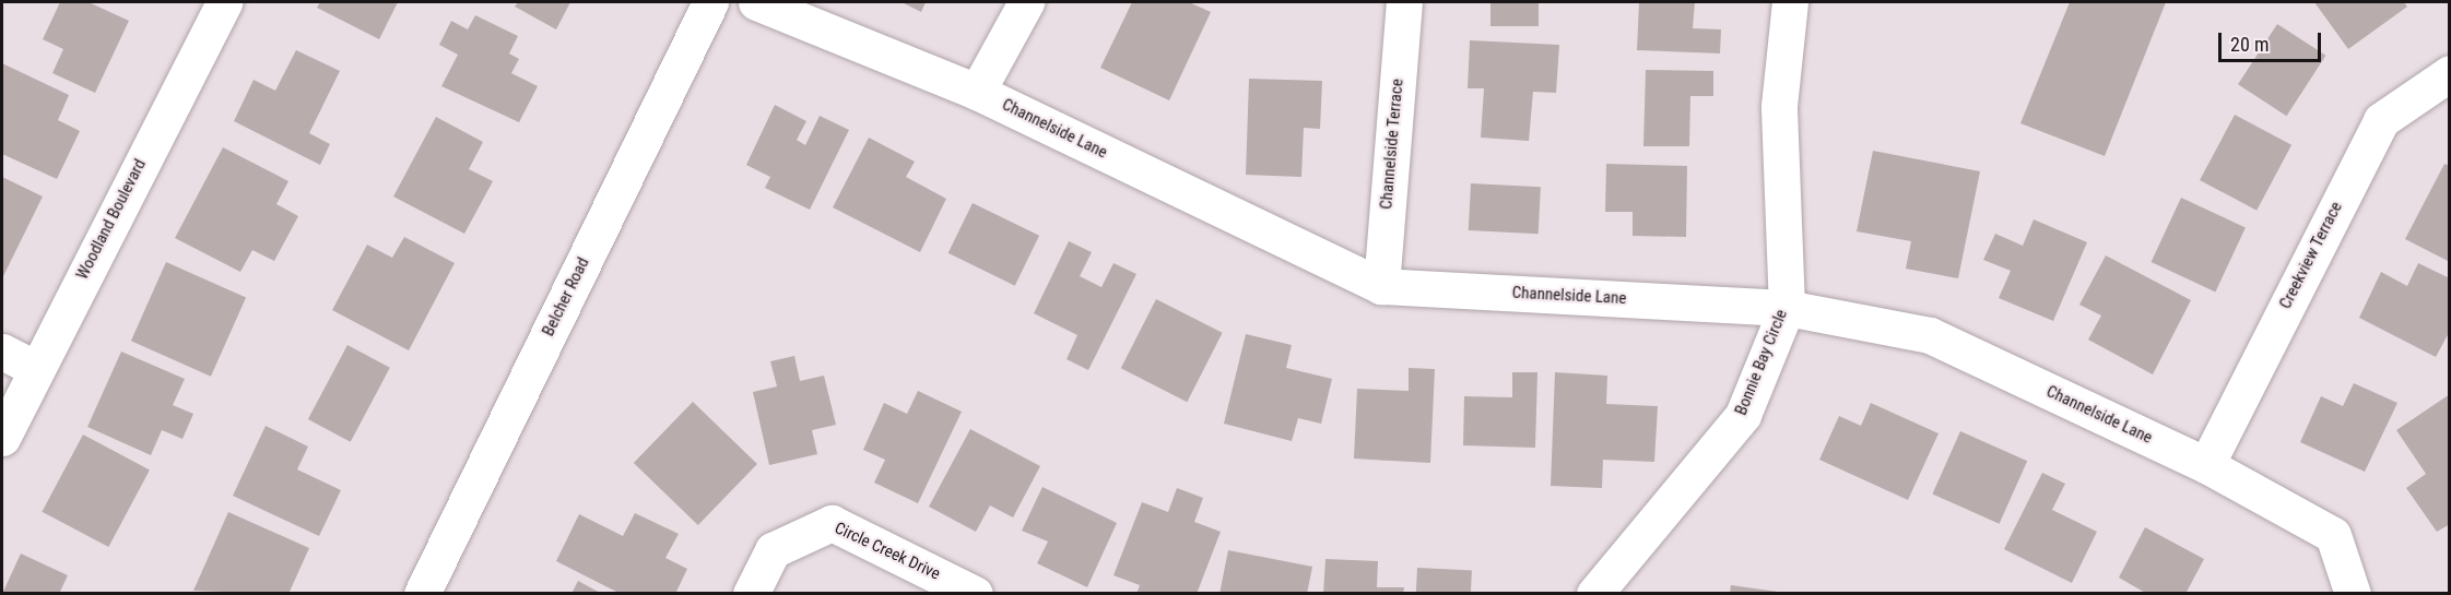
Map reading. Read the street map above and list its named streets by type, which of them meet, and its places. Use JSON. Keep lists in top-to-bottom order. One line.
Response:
{"streets":{"street":["Channelside Lane","Channelside Terrace","Woodland Boulevard","Creekview Terrace","Belcher Road","Bonnie Bay Circle","Circle Creek Drive"]},"crossings":[["Channelside Lane","Channelside Terrace"],["Channelside Lane","Creekview Terrace"],["Channelside Lane","Bonnie Bay Circle"]],"scale_bar":"20 m"}
